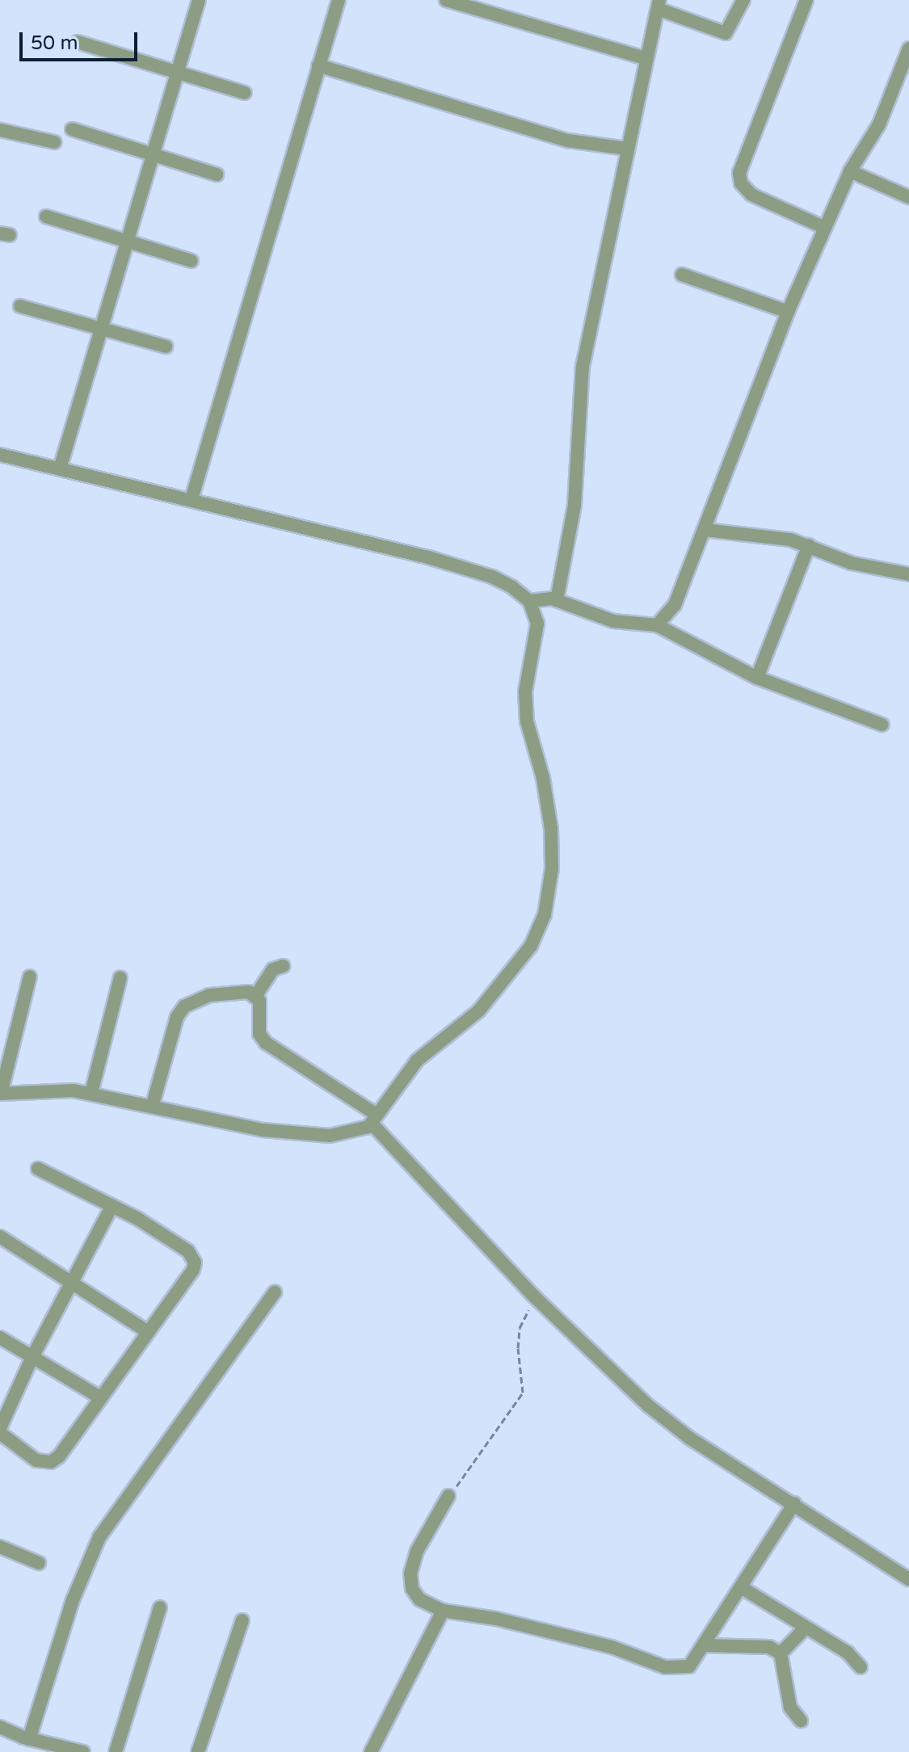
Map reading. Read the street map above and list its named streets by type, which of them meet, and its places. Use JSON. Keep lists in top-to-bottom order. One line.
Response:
{"scale_bar":"50 m"}
